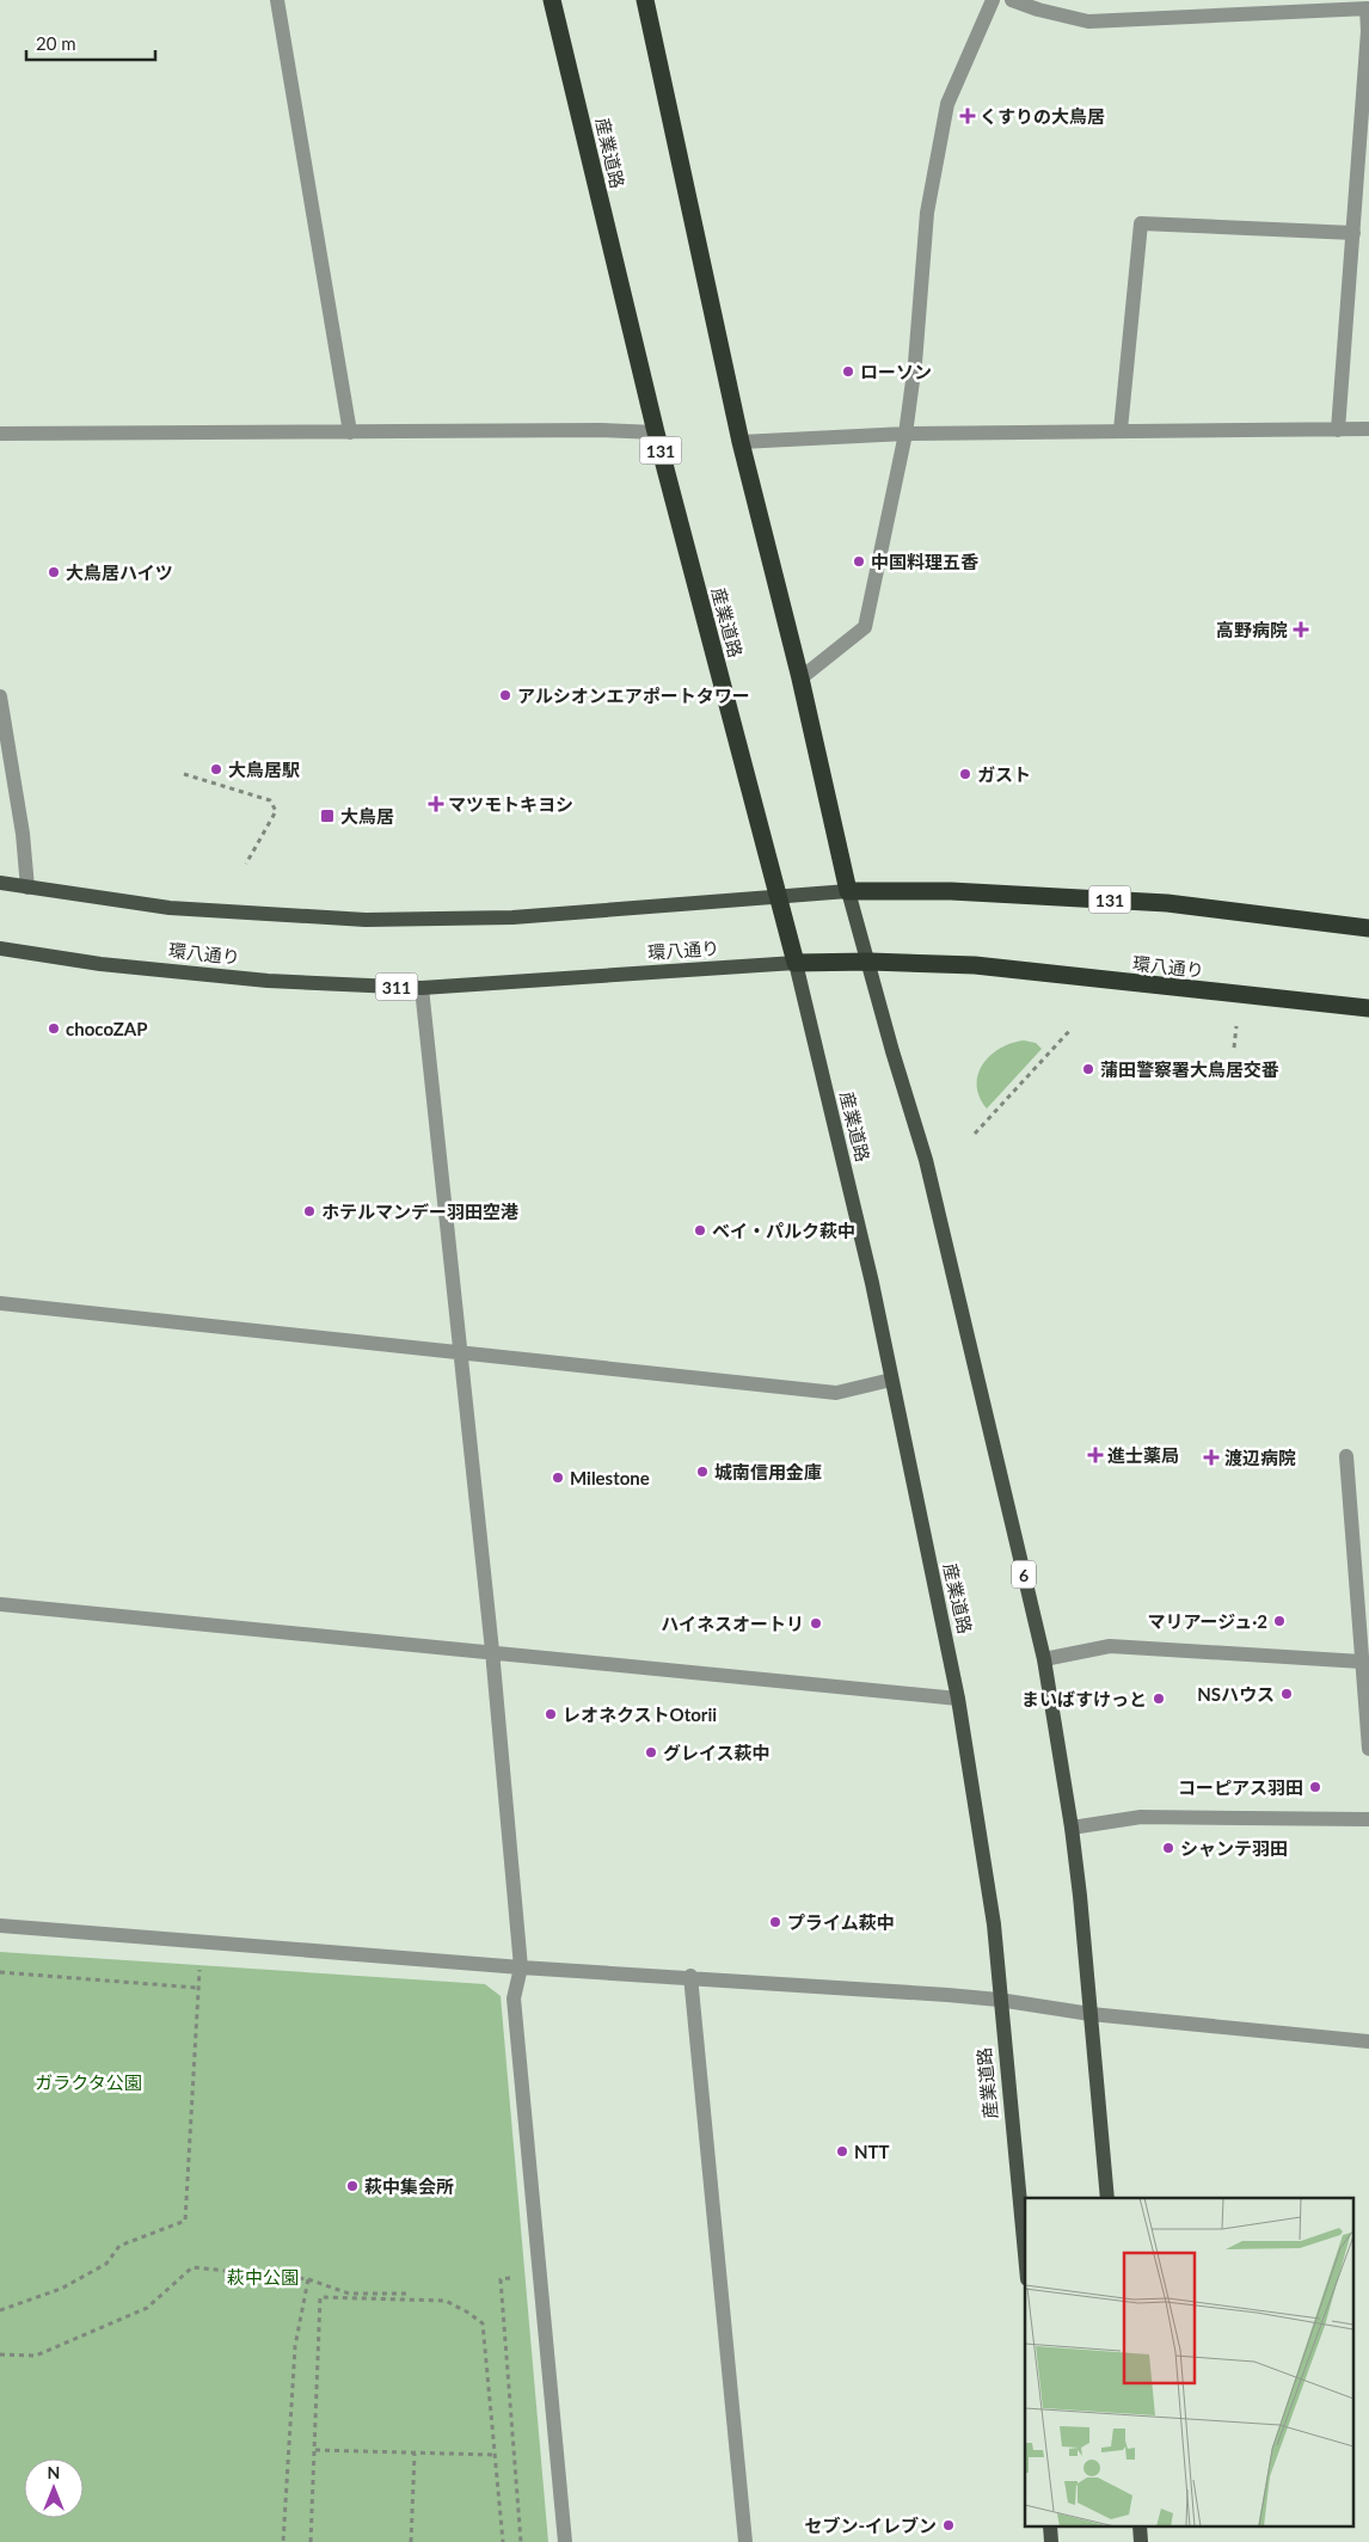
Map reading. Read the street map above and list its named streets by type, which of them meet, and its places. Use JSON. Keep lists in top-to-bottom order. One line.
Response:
{"streets":{"highway":["産業道路","131","環八通り"],"main road":["311","6"]},"crossings":[["産業道路","環八通り"],["131","6"],["環八通り","6"]],"parks":["ガラクタ公園","萩中公園"],"places":{"health":["くすりの大鳥居","高野病院","マツモトキヨシ","進士薬局","渡辺病院"],"other":["ローソン","中国料理五香","大鳥居ハイツ","アルシオンエアポートタワー","大鳥居駅","ガスト","chocoZAP","蒲田警察署大鳥居交番","ホテルマンデー羽田空港","ベイ・パルク萩中","城南信用金庫","Milestone","マリアージュ·2","ハイネスオートリ","NSハウス","まいばすけっと","レオネクストOtorii","グレイス萩中","コーピアス羽田","シャンテ羽田","プライム萩中","NTT","萩中集会所","セブン-イレブン"],"transit":["大鳥居"]},"scale_bar":"20 m","north":"top"}
